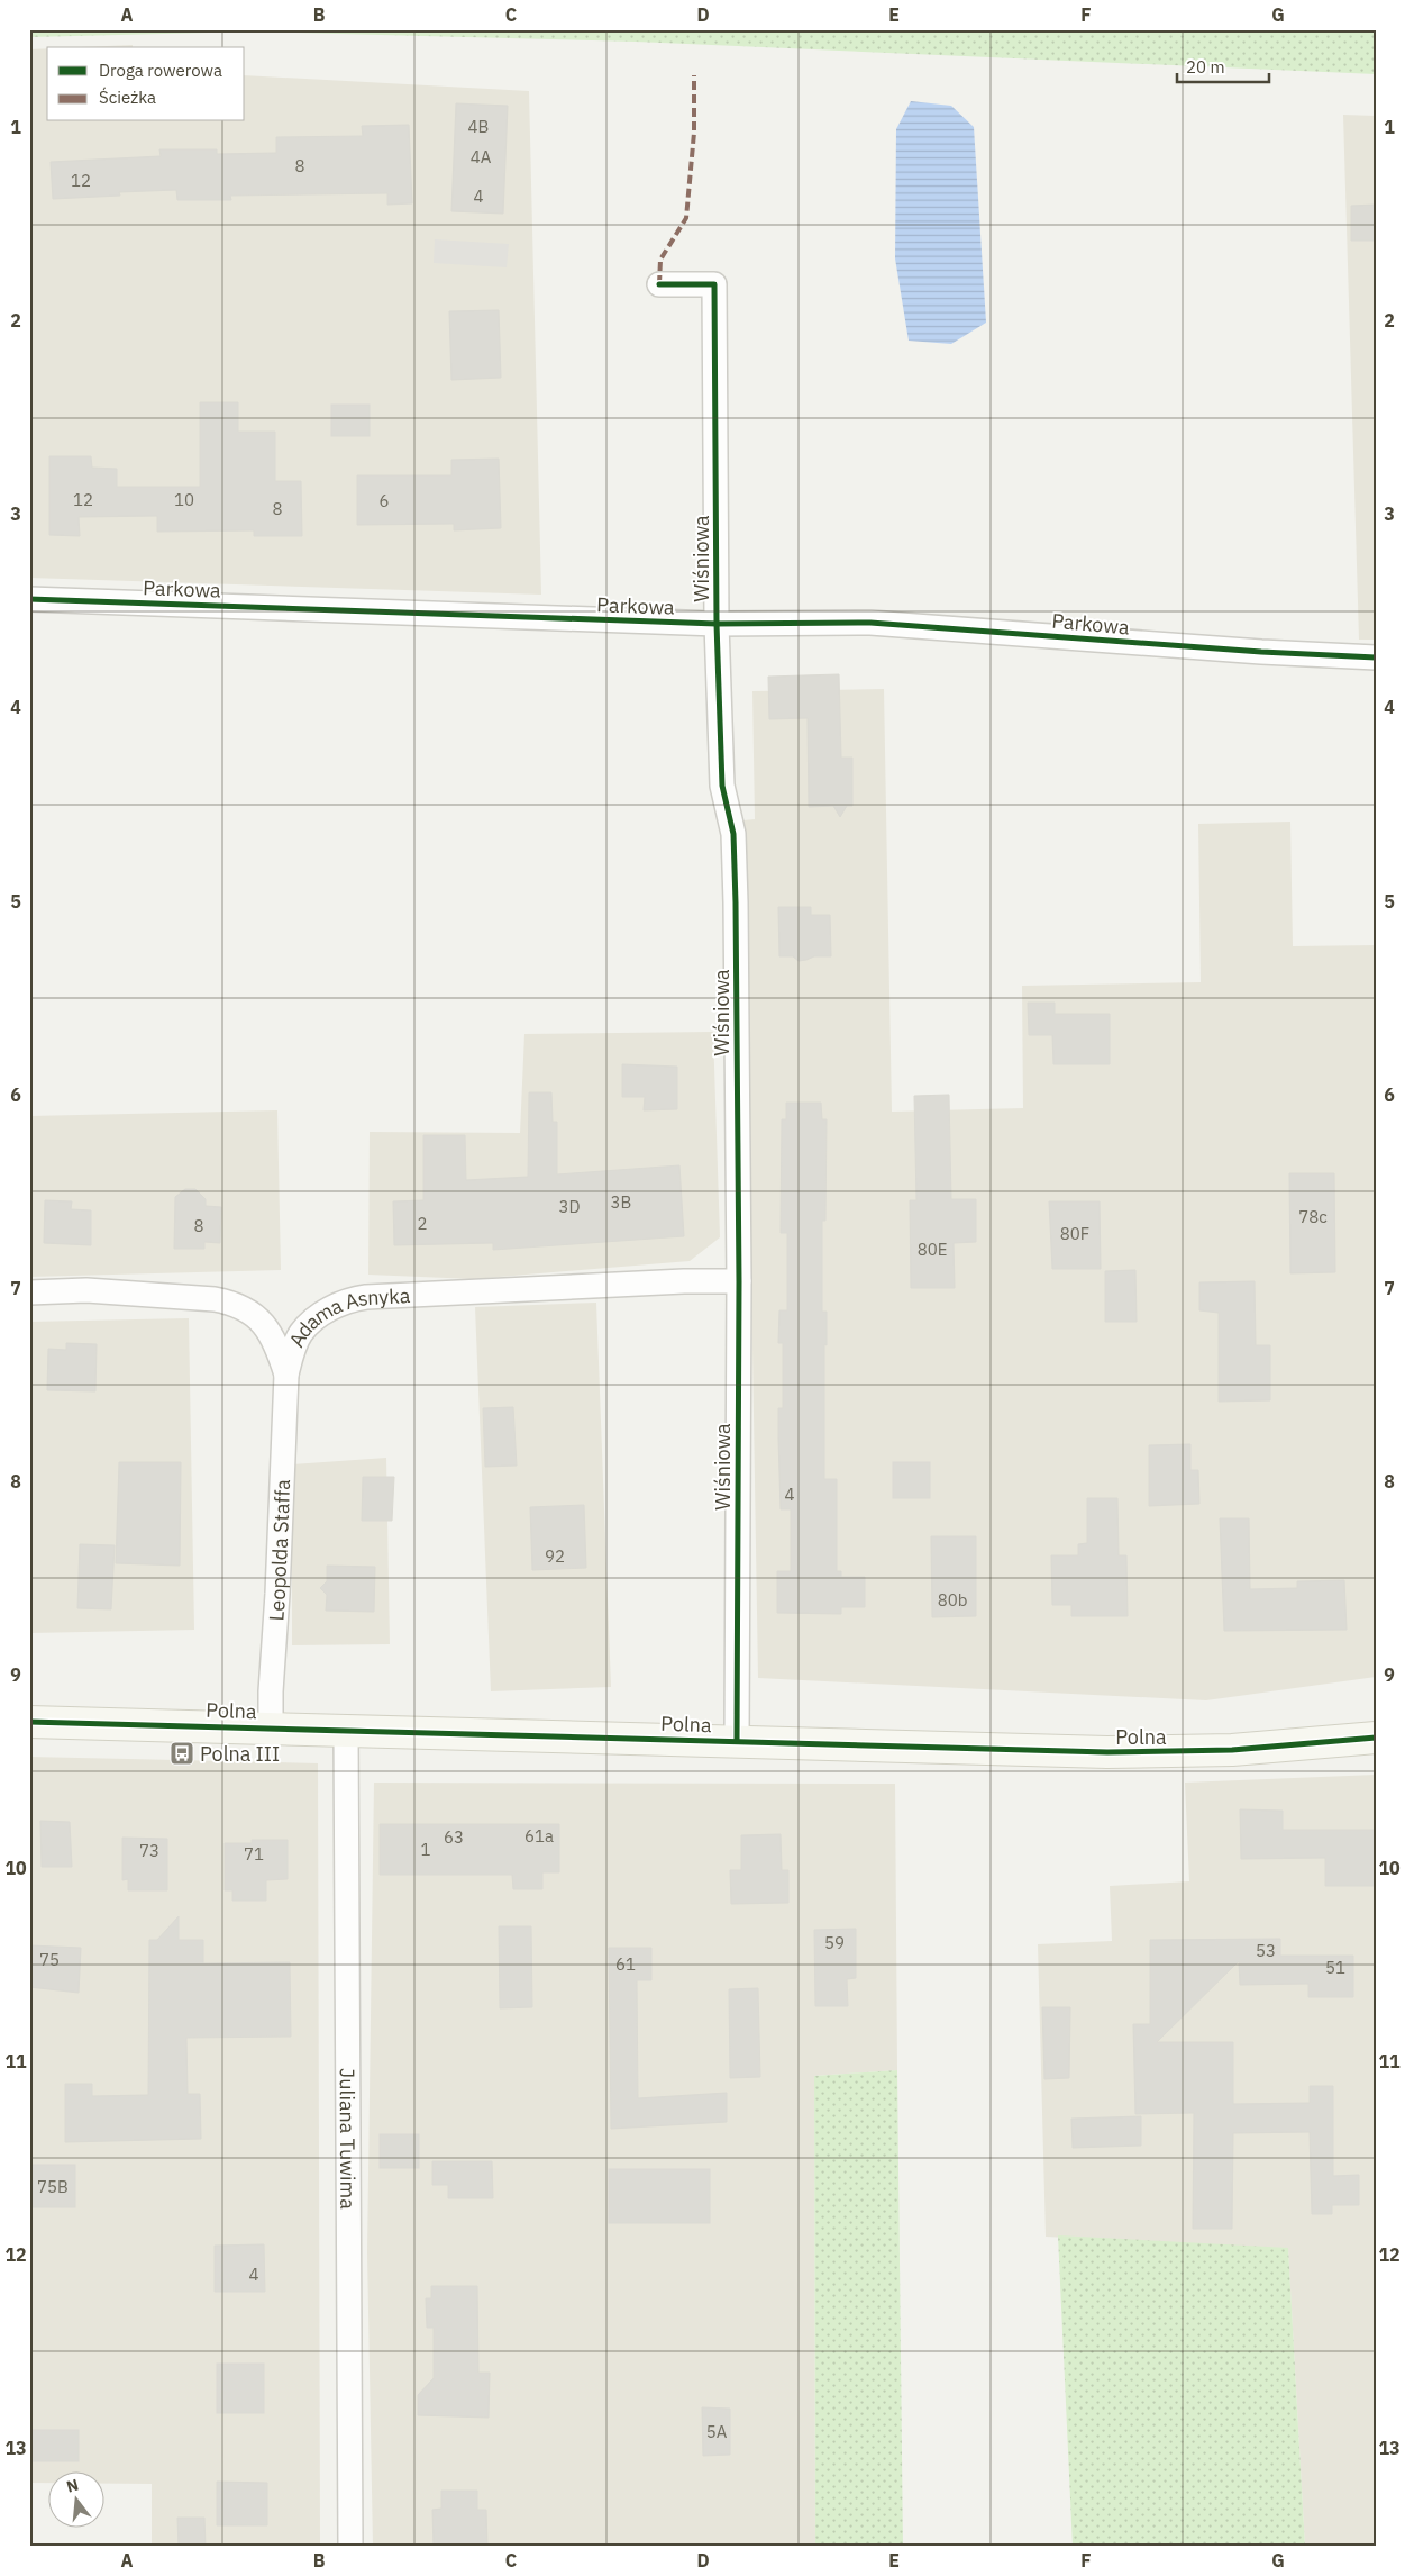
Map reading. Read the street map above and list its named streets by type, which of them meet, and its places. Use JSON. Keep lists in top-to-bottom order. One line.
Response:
{"streets":{"street":["Wiśniowa","Parkowa","Adama Asnyka","Leopolda Staffa","Polna","Juliana Tuwima"]},"crossings":[["Wiśniowa","Parkowa"],["Wiśniowa","Adama Asnyka"],["Wiśniowa","Polna"],["Adama Asnyka","Leopolda Staffa"],["Leopolda Staffa","Polna"],["Polna","Juliana Tuwima"]],"places":{"bus stop":["Polna III"]},"house_numbers":["4B","4A","8","12","4","12","10","6","8","3B","3D","78c","2","8","80F","80E","4","92","80b","61a","63","1","73","71","59","53","75","61","51","75B","4","5A"],"legend":["Droga rowerowa","Ścieżka"],"scale_bar":"20 m","north":"top","grid":{"columns":["A","B","C","D","E","F","G"],"rows":["1","2","3","4","5","6","7","8","9","10","11","12","13"]}}
